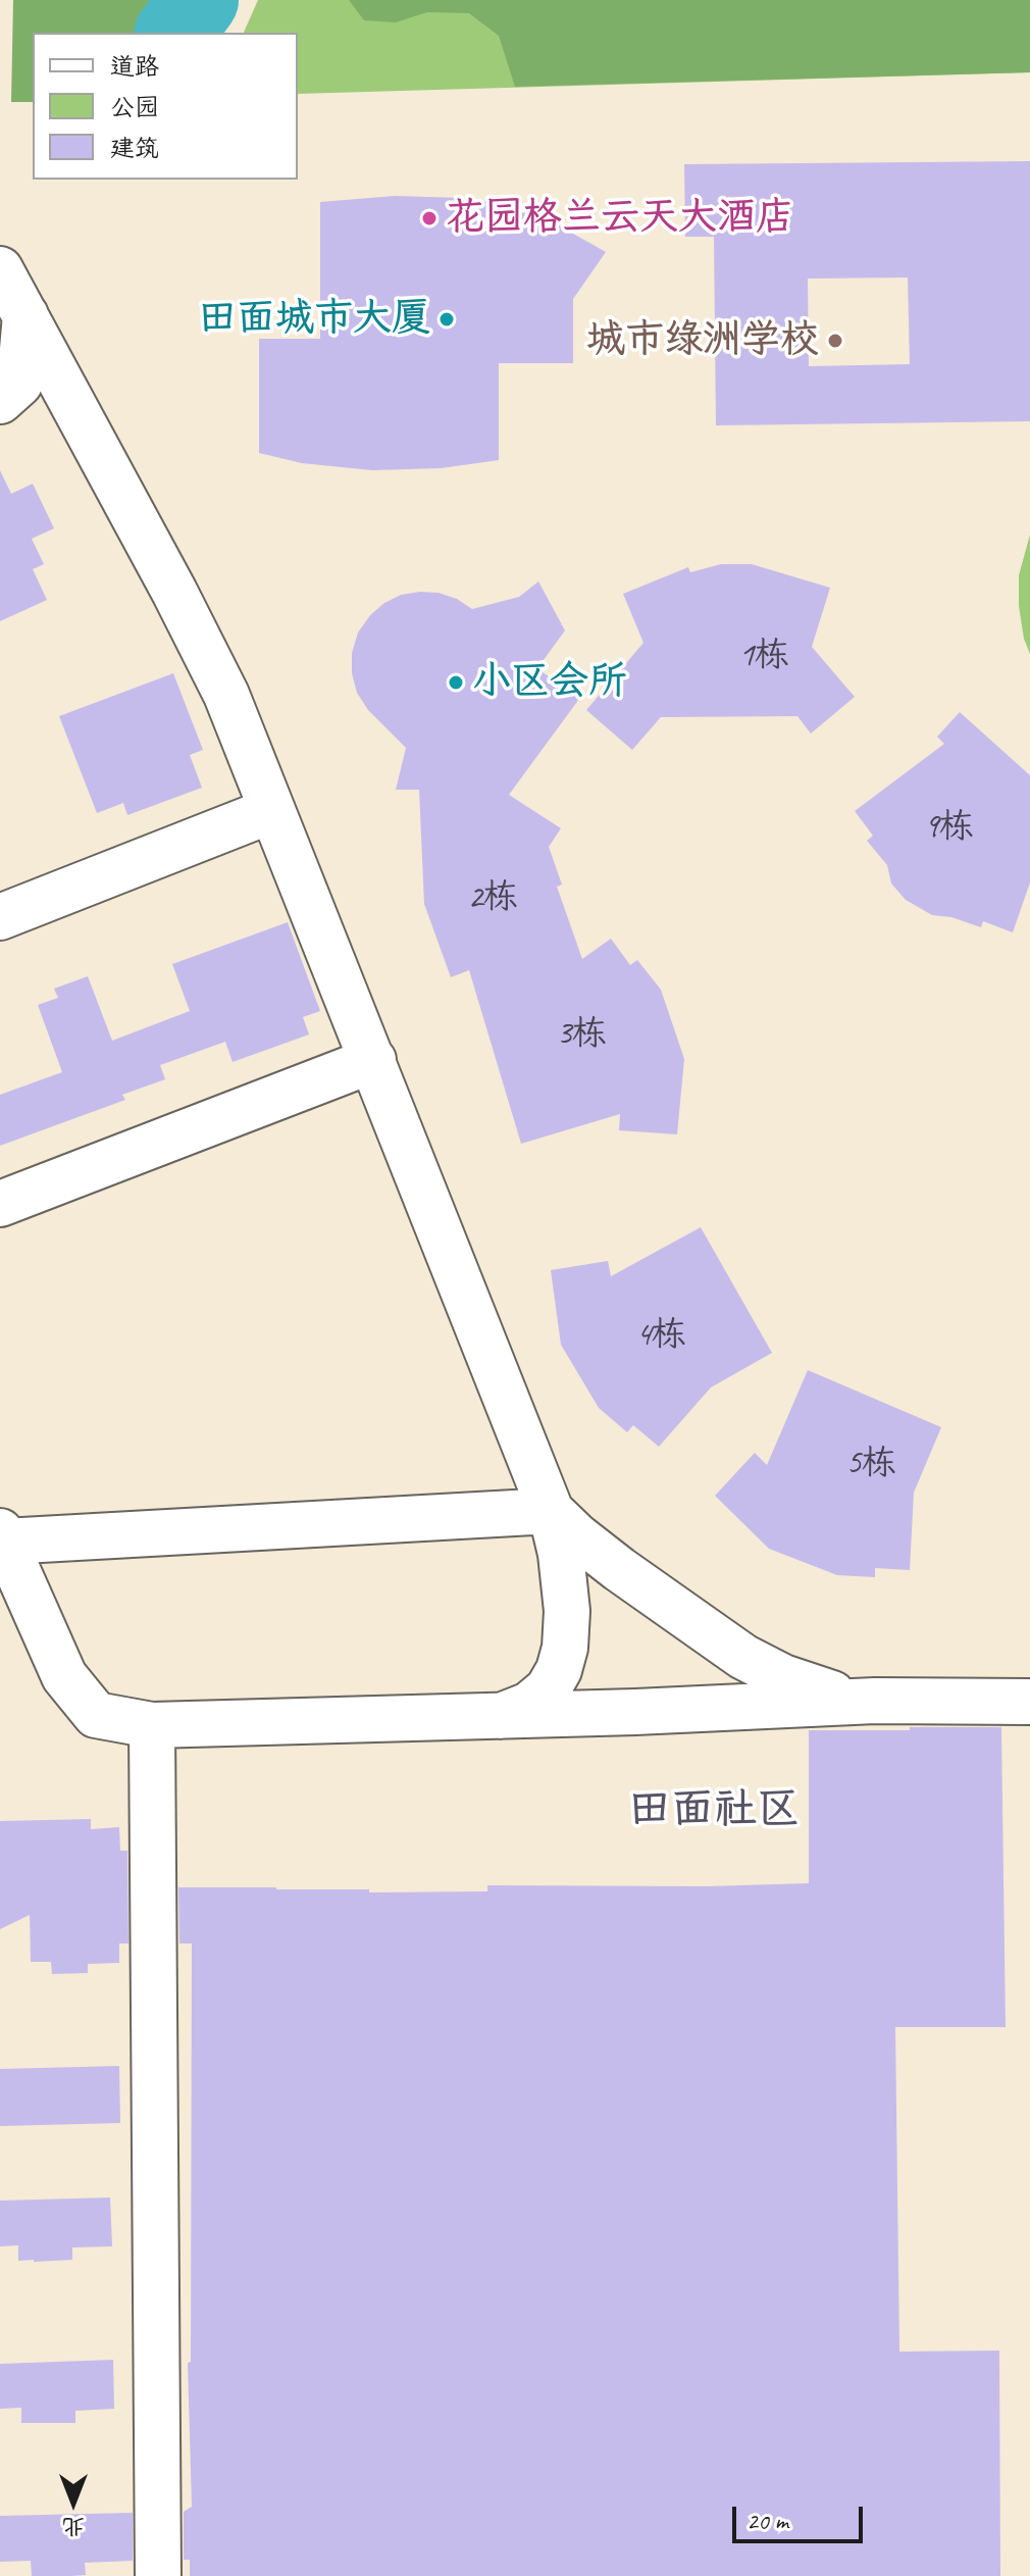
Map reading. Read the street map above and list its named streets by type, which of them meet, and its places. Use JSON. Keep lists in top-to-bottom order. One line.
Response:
{"districts":["田面社区"],"places":["花园格兰云天大酒店","田面城市大厦","城市绿洲学校","小区会所"],"house_numbers":["1栋","9栋","2栋","3栋","4栋","5栋"],"legend":["道路","公园","建筑"],"scale_bar":"20 m","north":"bottom"}
